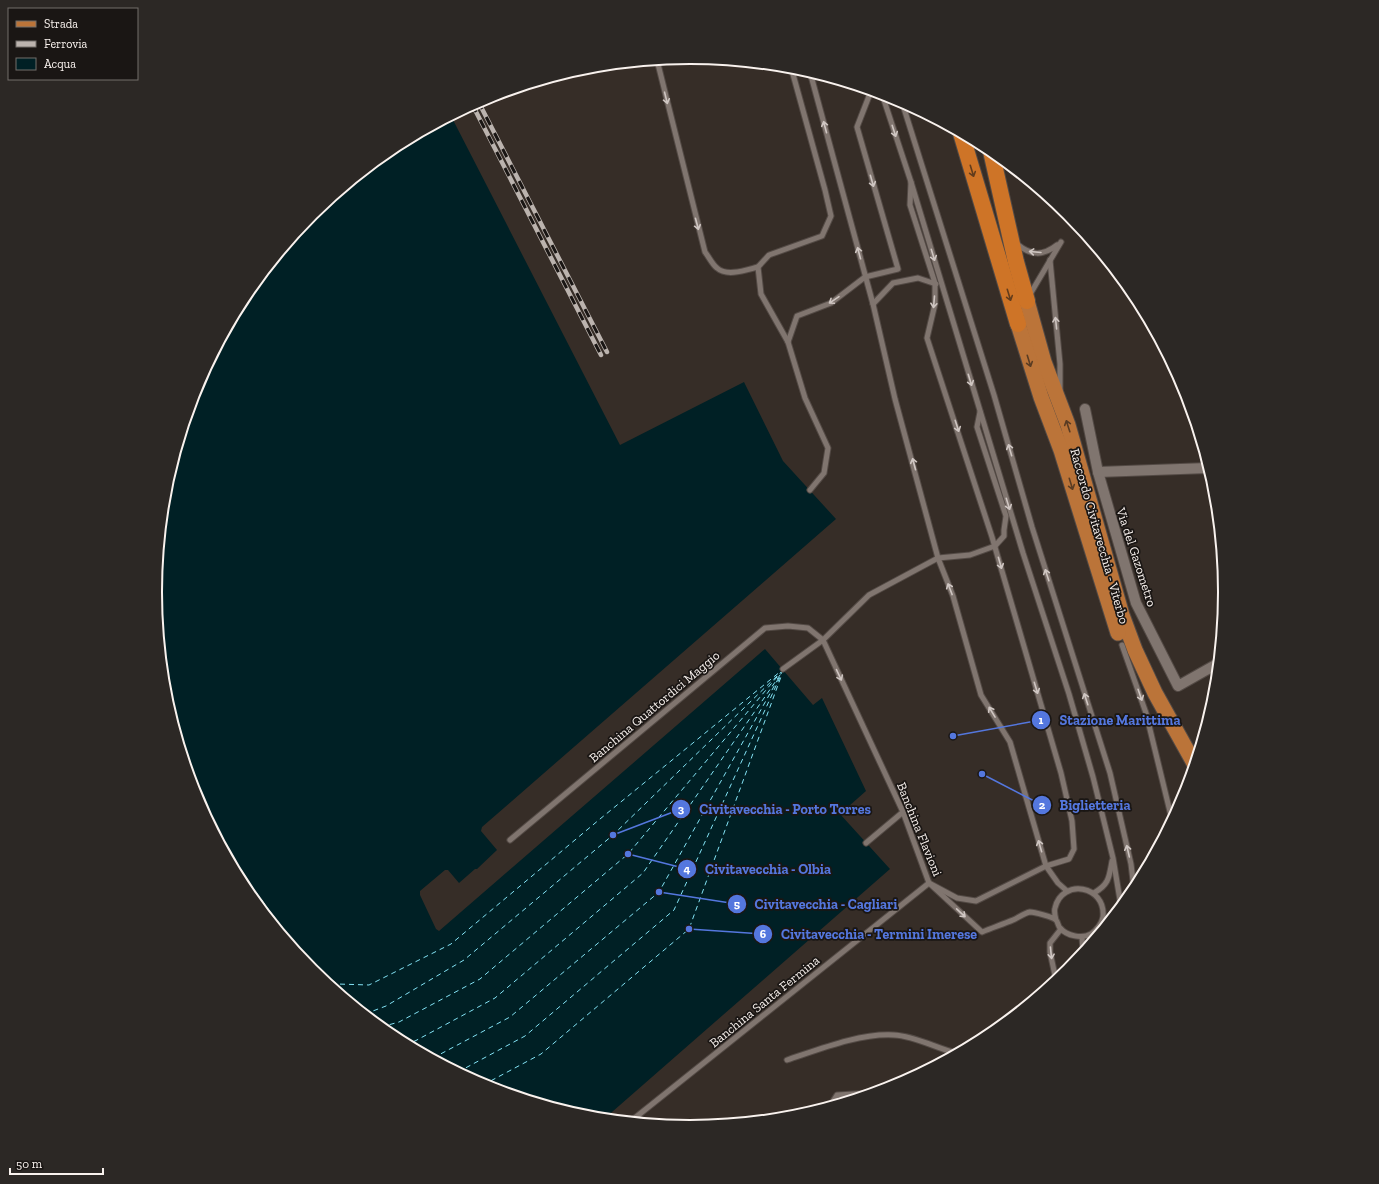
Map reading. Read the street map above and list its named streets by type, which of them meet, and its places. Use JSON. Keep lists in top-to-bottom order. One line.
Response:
{"streets":{"main road":["Raccordo Civitavecchia - Viterbo"],"street":["Via del Gazometro"],"lane":["Banchina Quattordici Maggio","Banchina Flavioni","Banchina Santa Fermina"]},"crossings":[["Banchina Quattordici Maggio","Banchina Flavioni"],["Banchina Flavioni","Banchina Santa Fermina"]],"one_way":["Banchina Flavioni"],"places":["Stazione Marittima","Biglietteria","Civitavecchia - Porto Torres","Civitavecchia - Olbia","Civitavecchia - Cagliari","Civitavecchia - Termini Imerese"],"legend":["Strada","Ferrovia","Acqua"],"scale_bar":"50 m"}
